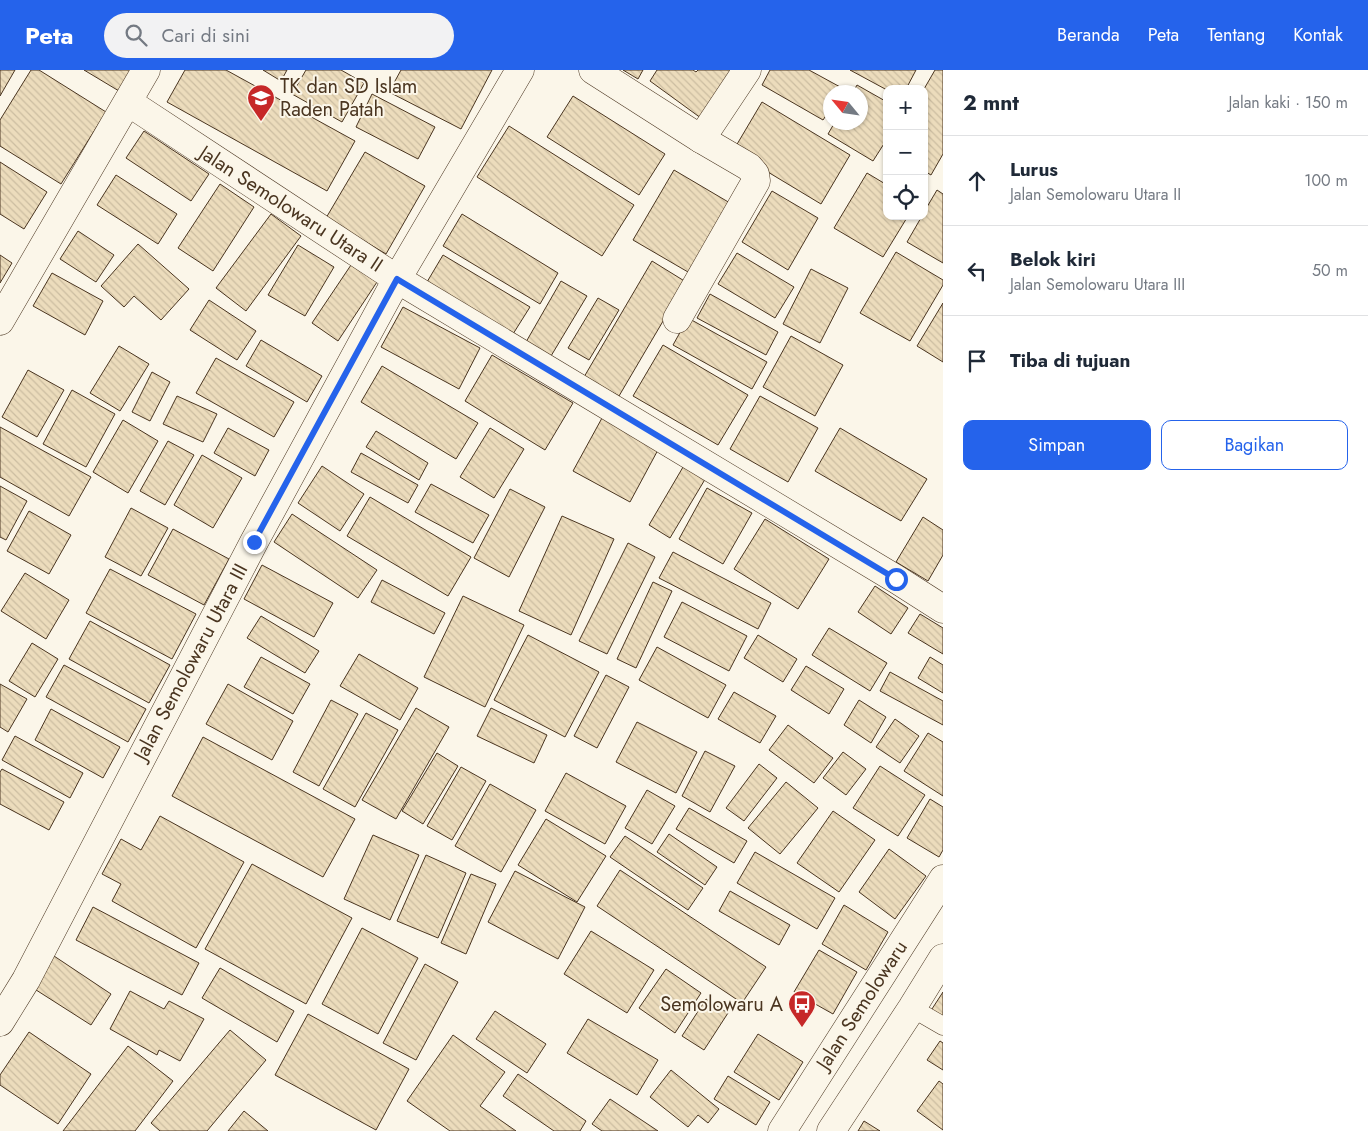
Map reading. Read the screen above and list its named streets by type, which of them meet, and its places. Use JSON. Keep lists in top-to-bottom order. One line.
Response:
{"streets":{"street":["Jalan Semolowaru Utara II","Jalan Semolowaru Utara III","Jalan Semolowaru"]},"crossings":[["Jalan Semolowaru Utara II","Jalan Semolowaru Utara III"]],"places":{"school or university":["TK dan SD Islam Raden Patah"],"bus stop":["Semolowaru A"]},"north":"top left","page":{"header":"Peta","search":"Cari di sini","nav":["Beranda","Peta","Tentang","Kontak"],"heading":["2 mnt","Jalan kaki · 150 m"],"map_buttons":["+","−"],"list":[["Lurus","Jalan Semolowaru Utara II","100 m"],["Belok kiri","Jalan Semolowaru Utara III","50 m"],"Tiba di tujuan"],"buttons":["Simpan","Bagikan"]}}
